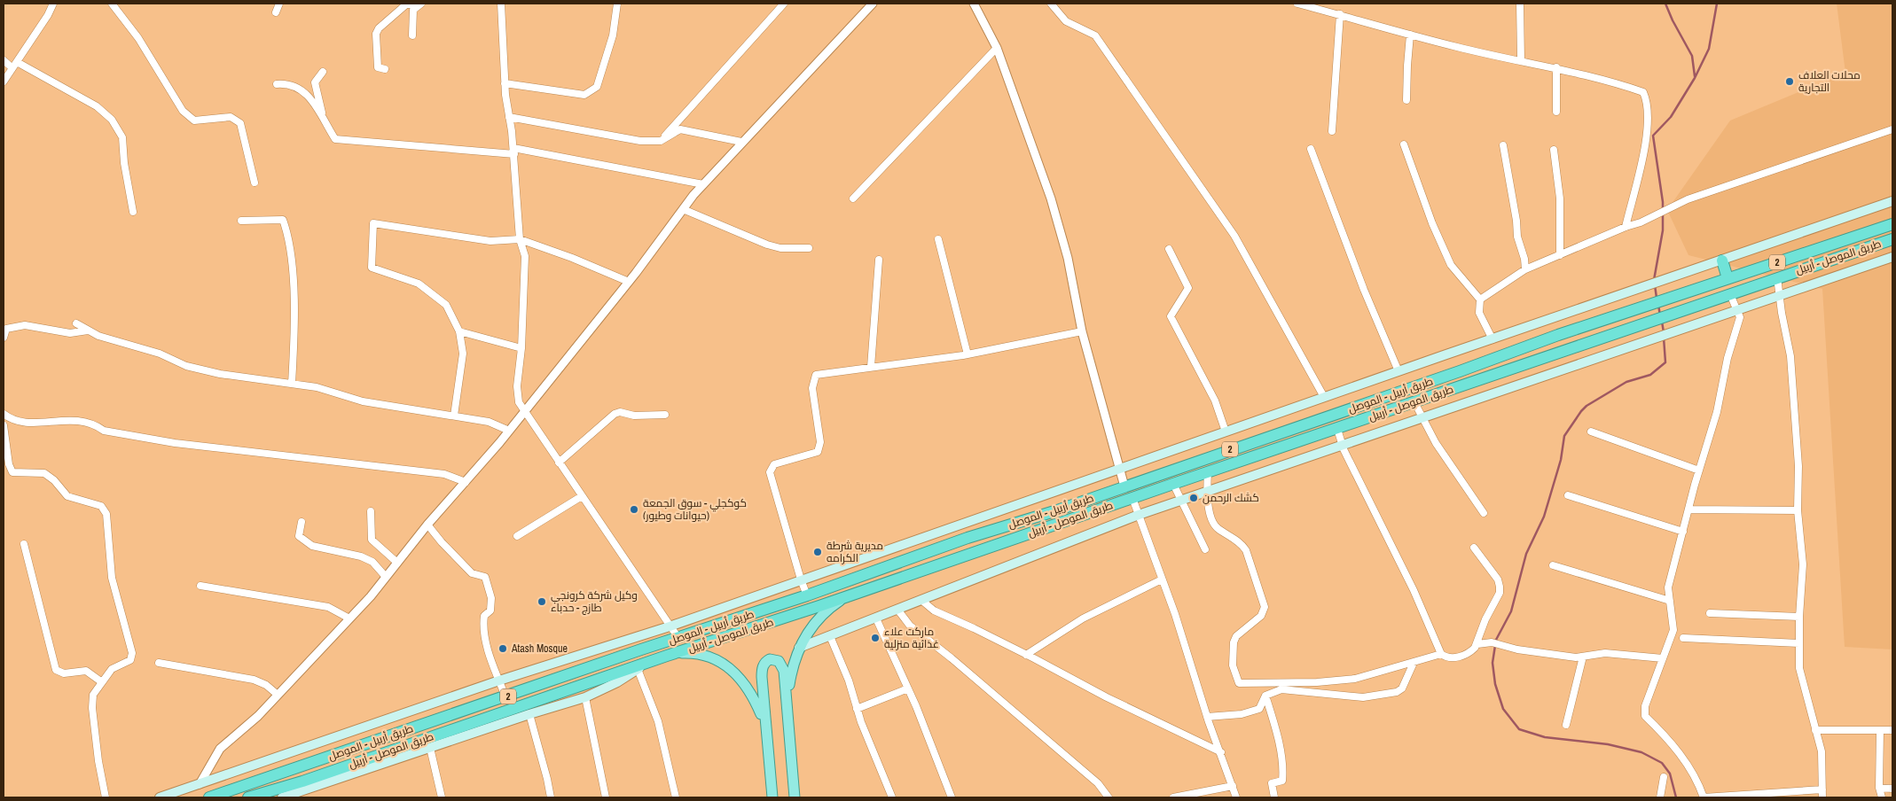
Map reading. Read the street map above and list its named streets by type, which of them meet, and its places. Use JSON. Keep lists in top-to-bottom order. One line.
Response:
{"streets":{"highway":["طريق الموصل - أربيل","2","طريق أربيل - الموصل"]},"places":["محلات العلاف التجارية","كشك الرحمن","كوكجلي - سوق الجمعة (حيوانات وطيور)","مديرية شرطة الكرامه","وكيل شركة كرونجي طازج - حدباء","ماركت علاء غذائية منزلية","Atash Mosque"]}
